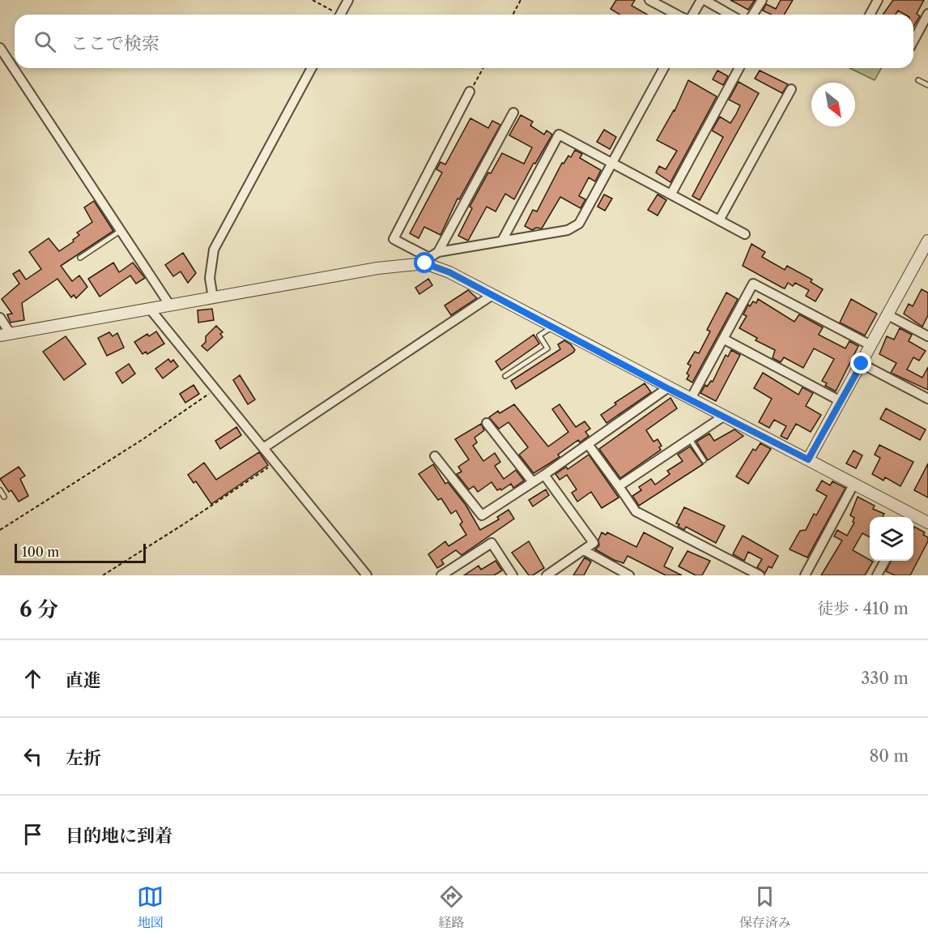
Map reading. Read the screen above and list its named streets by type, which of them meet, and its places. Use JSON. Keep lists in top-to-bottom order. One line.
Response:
{"scale_bar":"100 m","north":"bottom right","page":{"search":"ここで検索","scale":"100 m","heading":["6 分","徒歩 · 410 m"],"list":[["直進","330 m"],["左折","80 m"],"目的地に到着"],"nav":["地図","経路","保存済み"]}}
